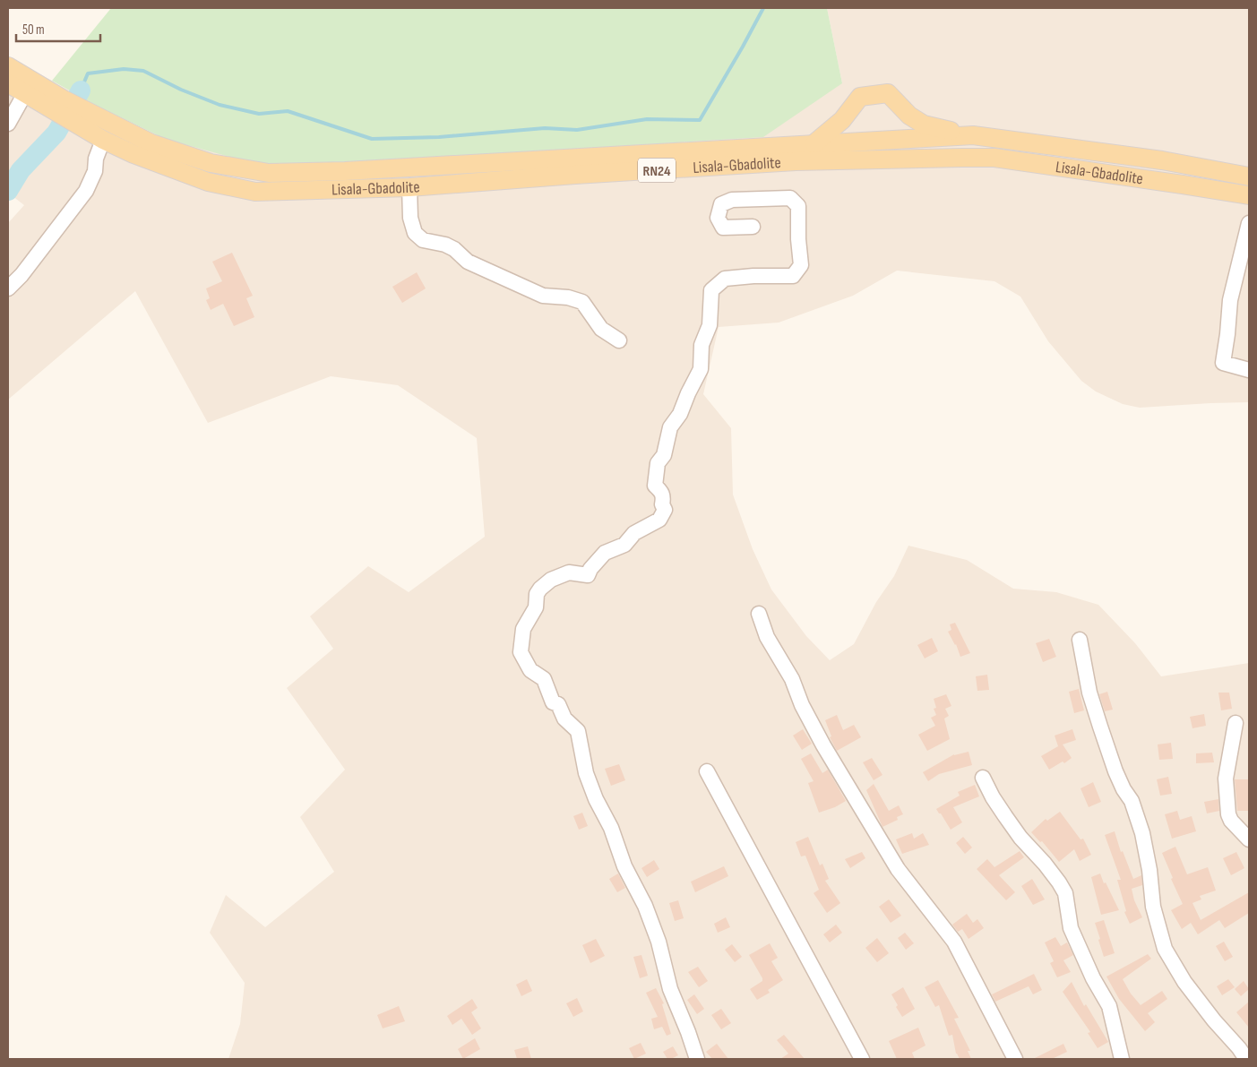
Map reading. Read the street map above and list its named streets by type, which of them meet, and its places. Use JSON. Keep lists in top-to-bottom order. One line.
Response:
{"streets":{"main road":["Lisala-Gbadolite","RN24"]},"crossings":[["Lisala-Gbadolite","RN24"]],"scale_bar":"50 m"}
